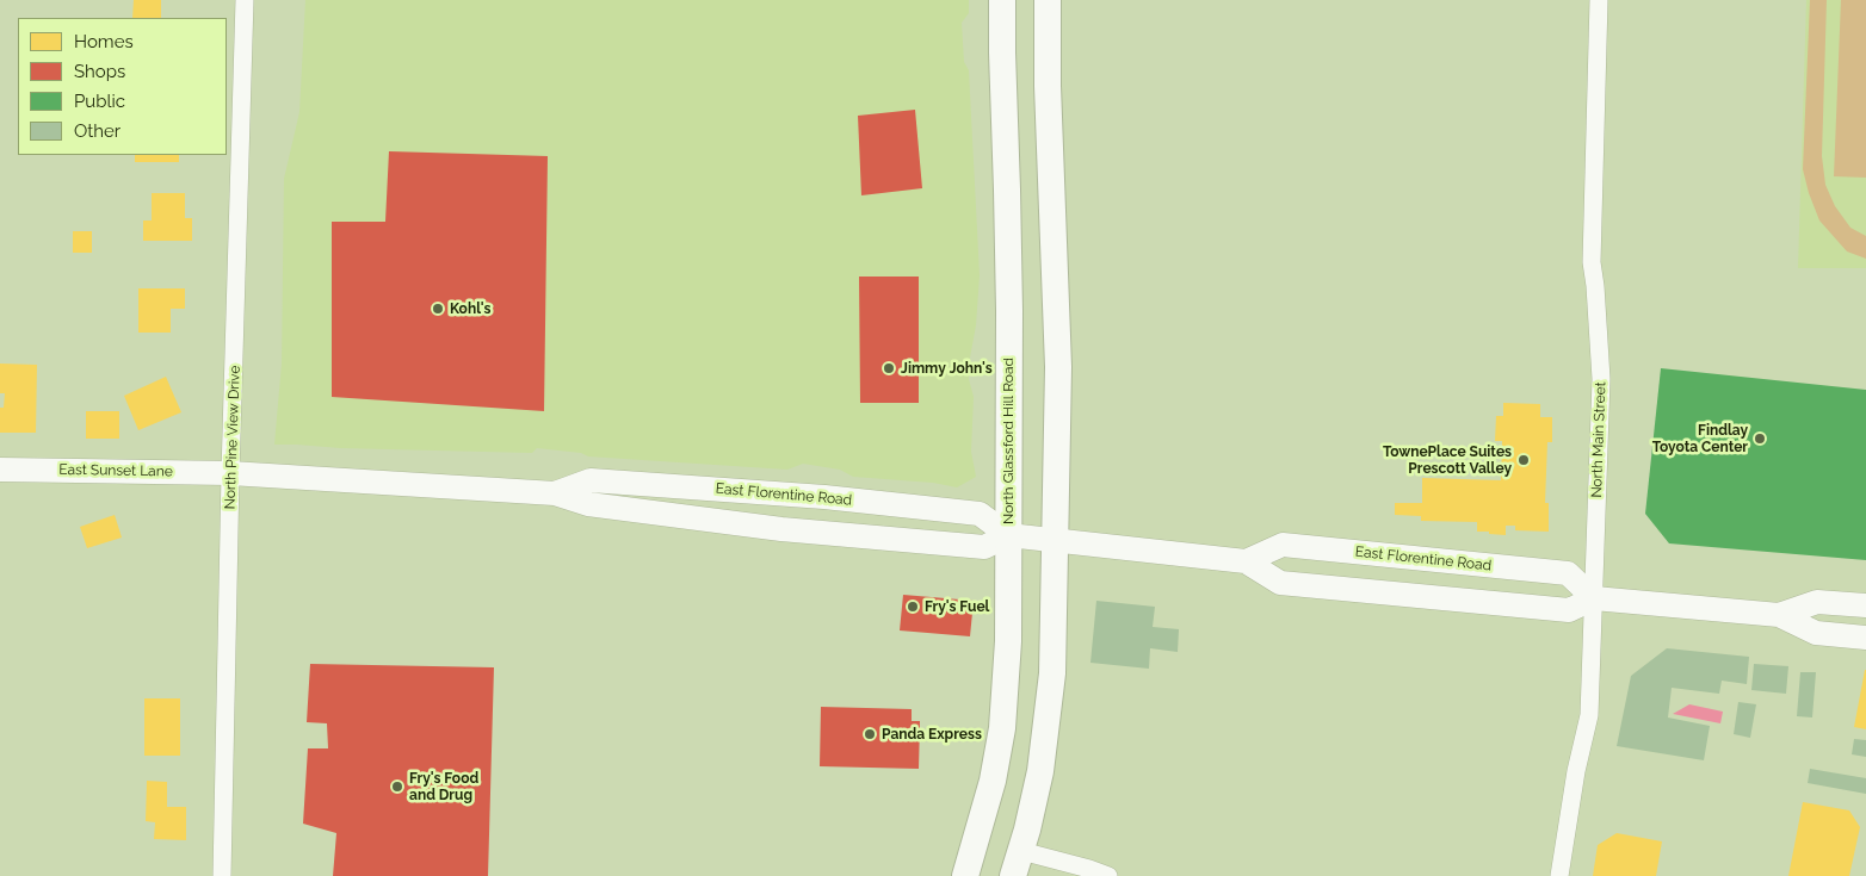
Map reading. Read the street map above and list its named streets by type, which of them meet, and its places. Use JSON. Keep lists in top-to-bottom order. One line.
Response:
{"streets":{"main road":["North Glassford Hill Road"],"street":["North Pine View Drive","North Main Street","East Sunset Lane","East Florentine Road"]},"crossings":[["North Pine View Drive","East Sunset Lane"],["North Pine View Drive","East Florentine Road"],["North Main Street","East Florentine Road"],["North Glassford Hill Road","East Florentine Road"],["East Sunset Lane","East Florentine Road"]],"places":["Kohl's","Jimmy John's","Findlay Toyota Center","TownePlace Suites Prescott Valley","Fry's Fuel","Panda Express","Fry's Food and Drug"],"legend":["Homes","Shops","Public","Other"]}
